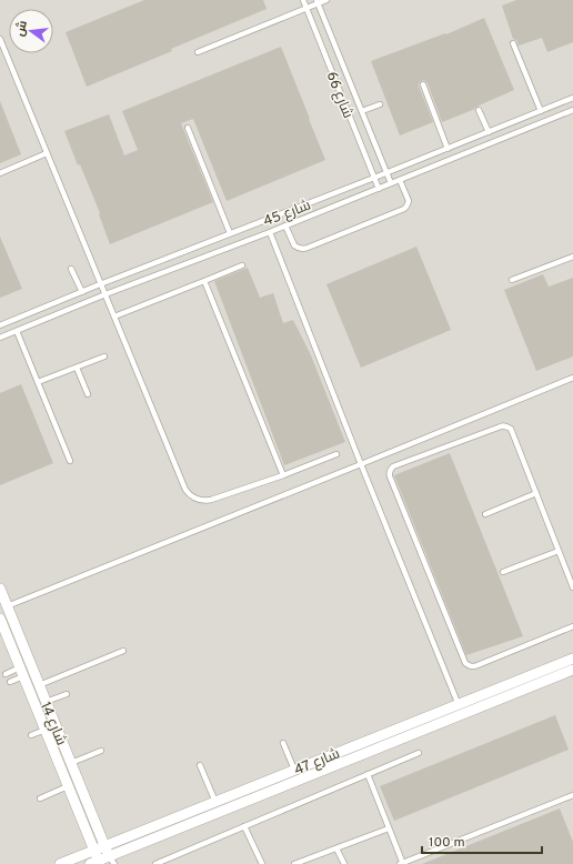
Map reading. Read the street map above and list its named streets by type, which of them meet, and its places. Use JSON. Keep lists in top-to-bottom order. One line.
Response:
{"streets":{"street":["شارع 14","شارع 47"],"lane":["شارع 66","شارع 45"]},"crossings":[["شارع 66","شارع 45"],["شارع 14","شارع 47"]],"scale_bar":"100 m","north":"left"}
